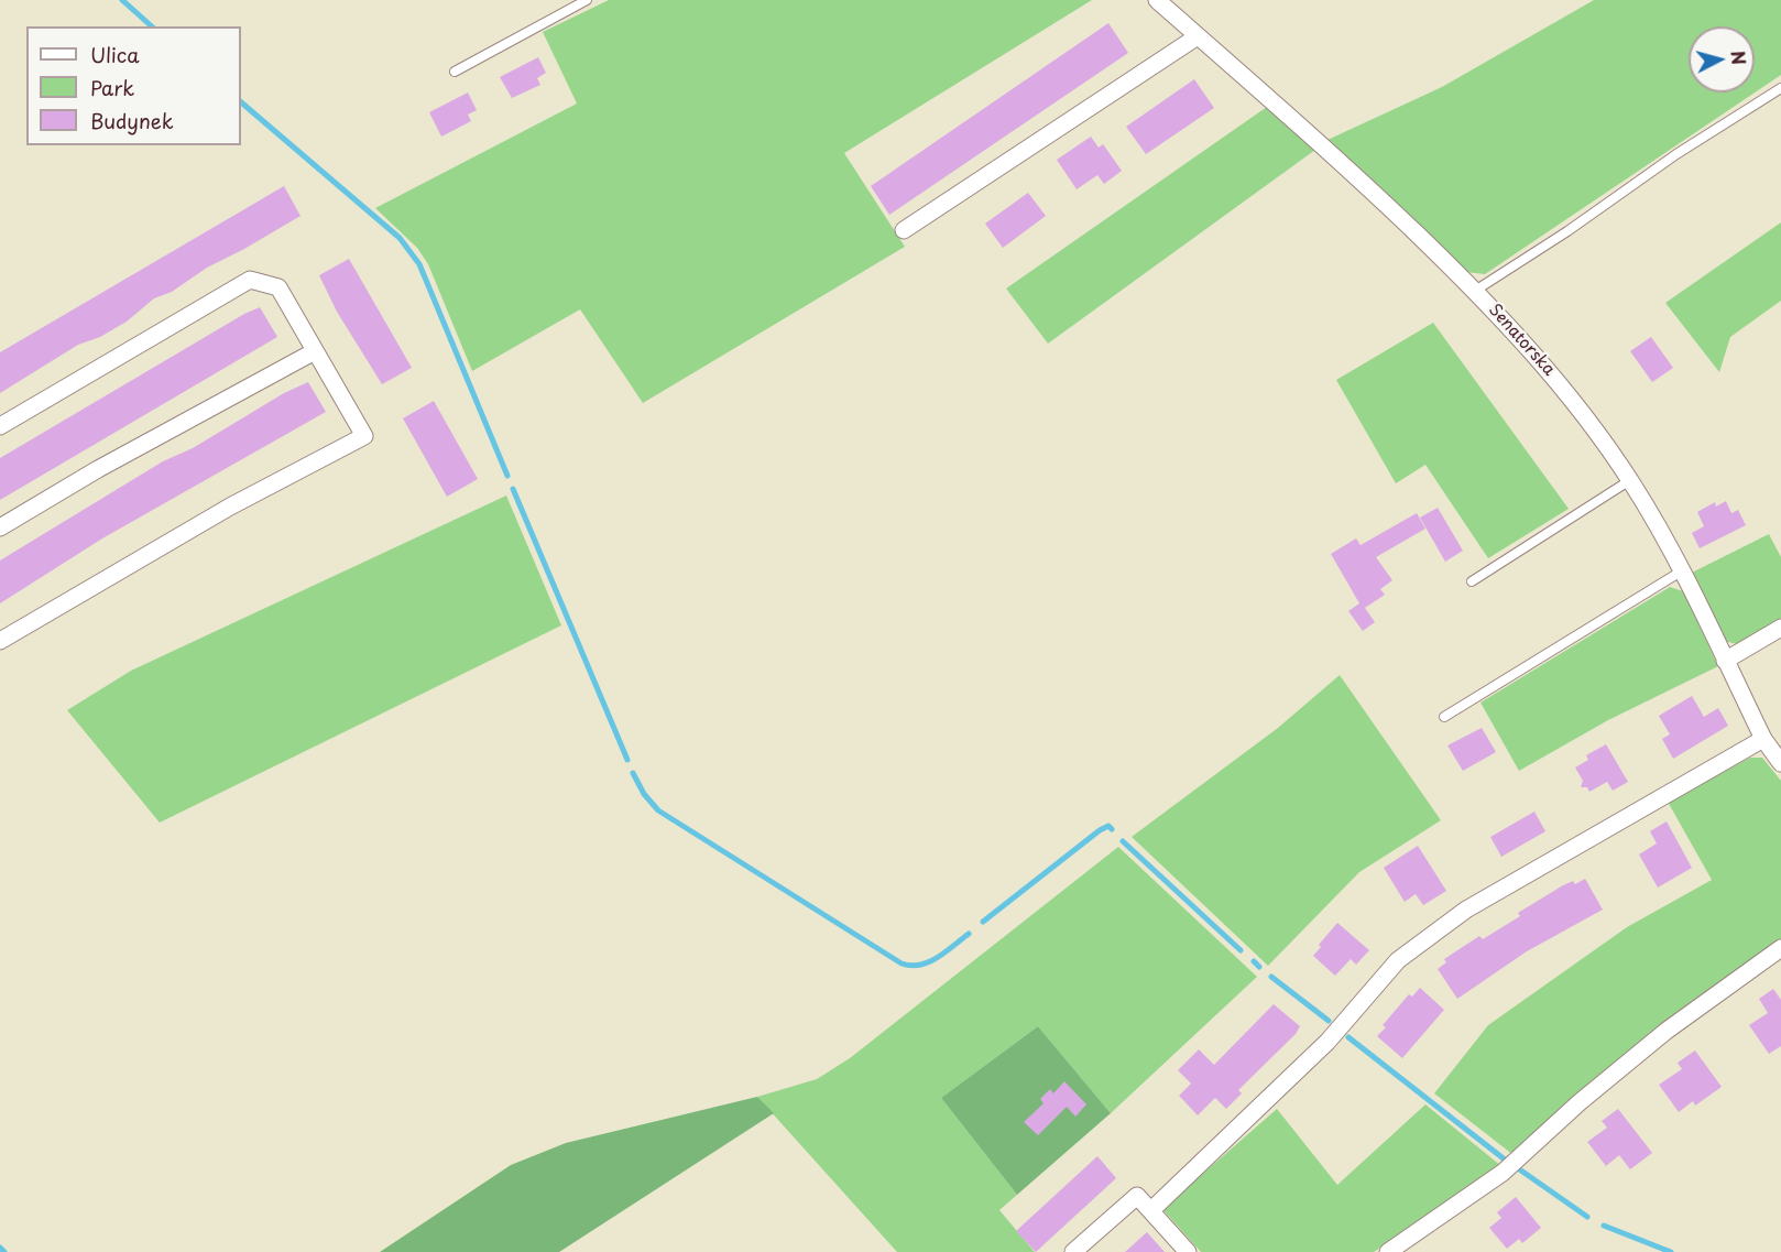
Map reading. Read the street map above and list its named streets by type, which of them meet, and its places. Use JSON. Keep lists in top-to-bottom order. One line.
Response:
{"streets":{"street":["Senatorska"]},"legend":["Ulica","Park","Budynek"],"north":"right"}
